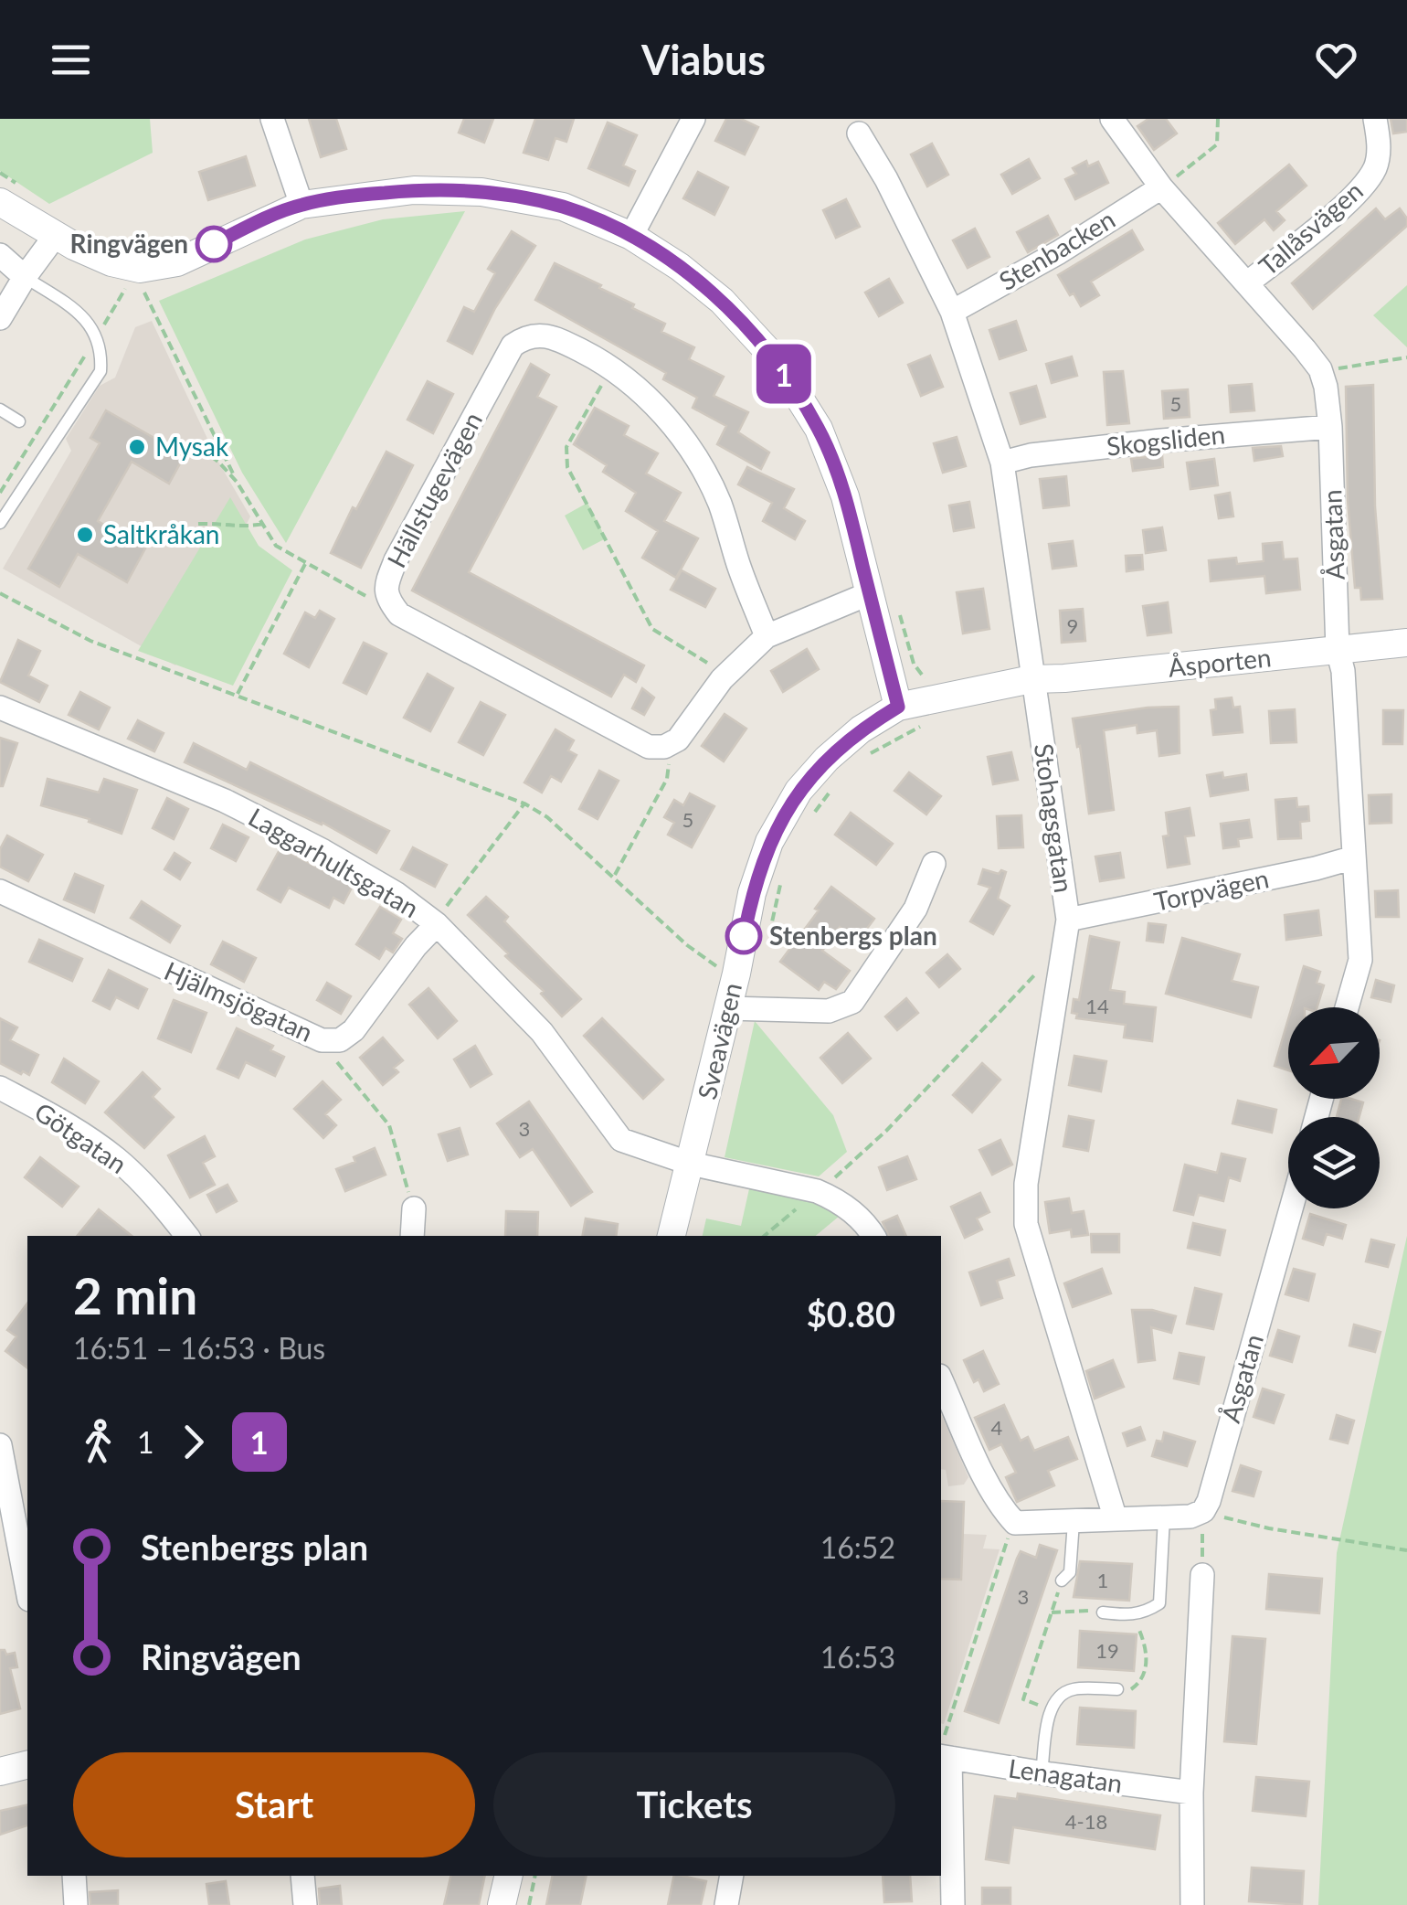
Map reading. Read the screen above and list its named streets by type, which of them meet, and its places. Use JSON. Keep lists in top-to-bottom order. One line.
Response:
{"streets":{"street":["Tallåsvägen","Stenbacken","Skogsliden","Hällstugevägen","Åsgatan","Åsporten","Stohagsgatan","Laggarhultsgatan","Torpvägen","Hjälmsjögatan","Sveavägen","Götgatan","Lenagatan"]},"crossings":[["Tallåsvägen","Åsgatan"],["Stenbacken","Åsgatan"],["Stenbacken","Stohagsgatan"],["Skogsliden","Åsgatan"],["Skogsliden","Stohagsgatan"],["Åsgatan","Åsporten"],["Åsgatan","Torpvägen"],["Åsporten","Stohagsgatan"],["Åsporten","Sveavägen"],["Stohagsgatan","Torpvägen"],["Stohagsgatan","Sveavägen"],["Laggarhultsgatan","Hjälmsjögatan"],["Laggarhultsgatan","Sveavägen"]],"places":["Ringvägen","Mysak","Saltkråkan","Stenbergs plan"],"lines":["bus line 1"],"house_numbers":["5","9","5","14","3","4","1","3","19","4-18"],"north":"bottom left","page":{"header":"Viabus","on_map":"1","heading":["2 min","16:51 – 16:53 · Bus","$0.80"],"legs":["1","1"],"list":[{"name":"Stenbergs plan","value":"16:52"},{"name":"Ringvägen","value":"16:53"}],"buttons":["Start","Tickets"]}}
